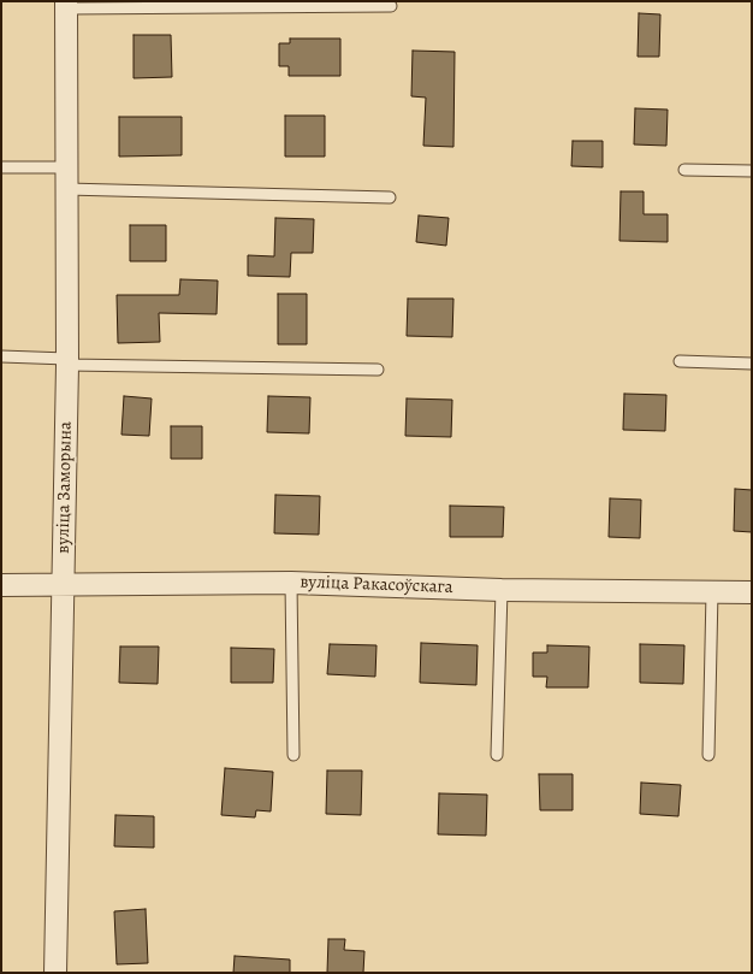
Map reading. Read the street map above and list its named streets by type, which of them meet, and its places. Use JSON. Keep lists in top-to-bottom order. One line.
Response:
{"streets":{"street":["вуліца Заморына","вуліца Ракасоўскага"]},"crossings":[["вуліца Заморына","вуліца Ракасоўскага"]]}
